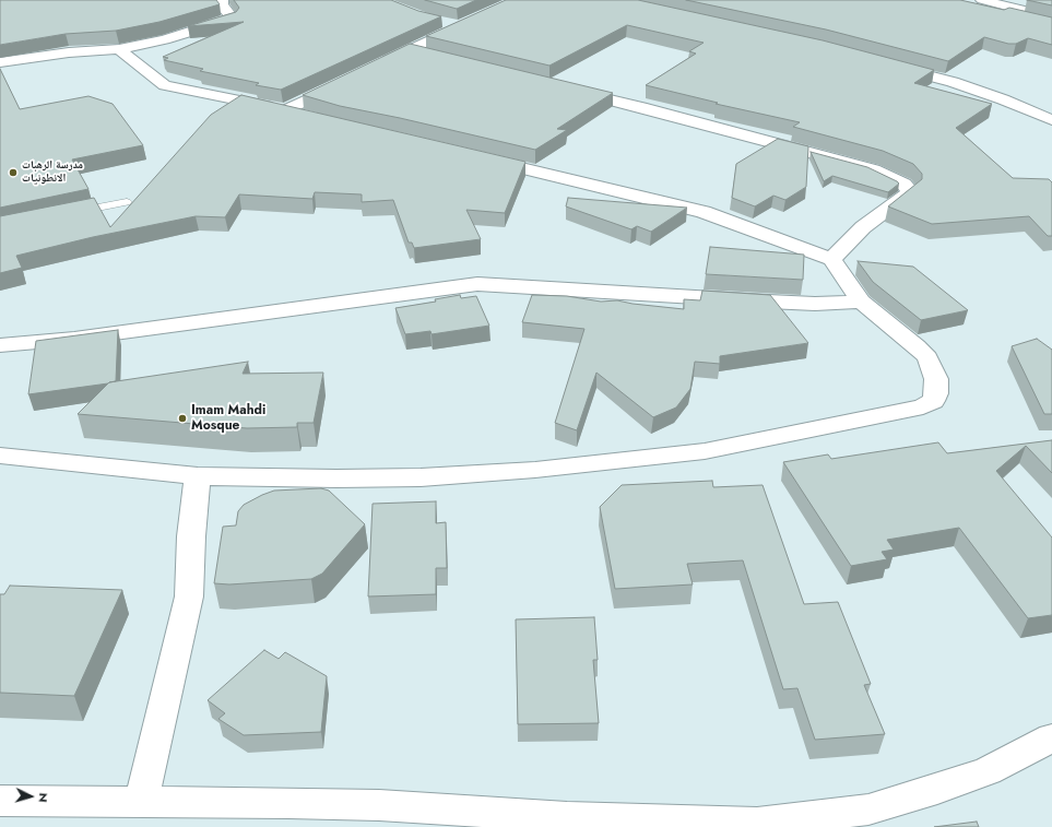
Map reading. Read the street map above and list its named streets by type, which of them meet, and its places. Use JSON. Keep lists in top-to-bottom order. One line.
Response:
{"places":["مدرسة الرهبات الانطونيات","Imam Mahdi Mosque"],"north":"right"}
